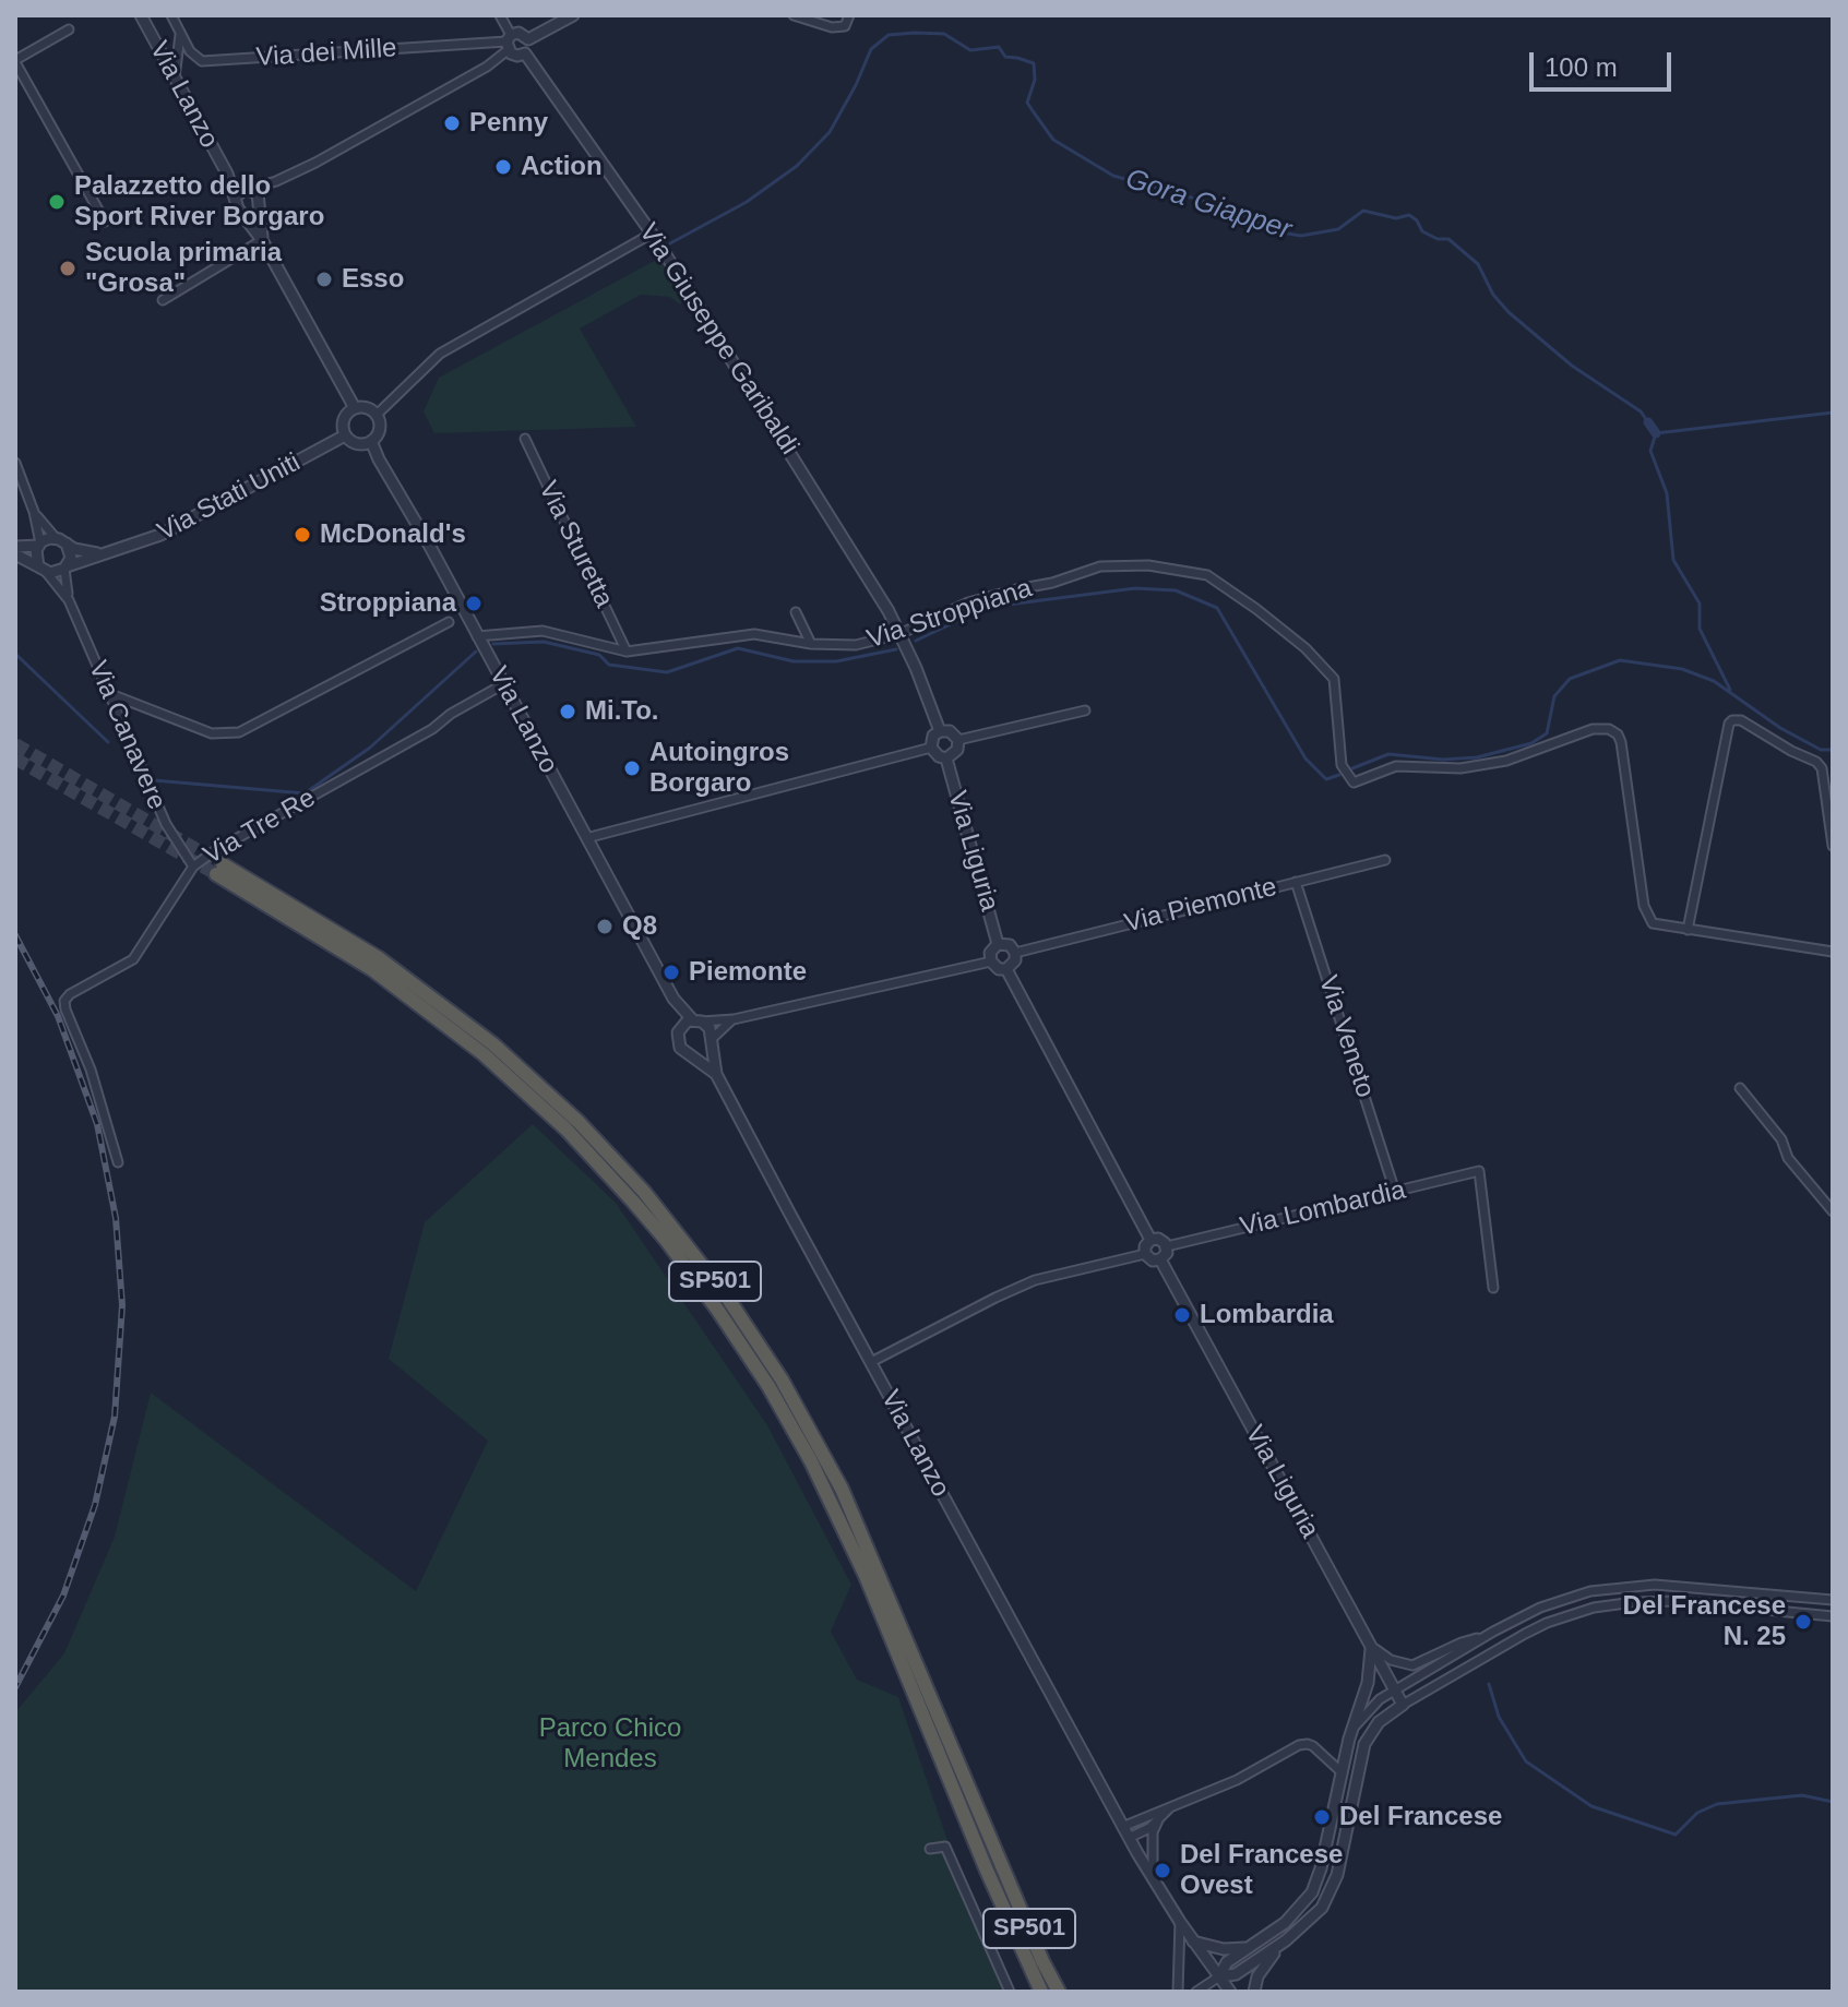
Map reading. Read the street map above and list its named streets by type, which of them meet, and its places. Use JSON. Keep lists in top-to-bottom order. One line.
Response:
{"streets":{"highway":["SP501"],"street":["Via dei Mille","Via Lanzo","Via Giuseppe Garibaldi","Via Stati Uniti","Via Sturetta","Via Stroppiana","Via Canavere","Via Tre Re","Via Liguria","Via Piemonte","Via Veneto","Via Lombardia"]},"crossings":[["Via dei Mille","Via Giuseppe Garibaldi"],["Via Lanzo","Via Stati Uniti"],["Via Lanzo","Via Stroppiana"],["Via Lanzo","Via Tre Re"],["Via Giuseppe Garibaldi","Via Stroppiana"],["Via Stati Uniti","Via Canavere"],["Via Sturetta","Via Stroppiana"],["Via Canavere","Via Tre Re"],["Via Liguria","Via Piemonte"],["Via Liguria","Via Lombardia"],["Via Piemonte","Via Veneto"],["Via Veneto","Via Lombardia"]],"water":["Gora Giapper"],"parks":["Parco Chico Mendes"],"places":["Penny","Action","Palazzetto dello Sport River Borgaro","Scuola primaria \"Grosa\"","Esso","McDonald's","Stroppiana","Mi.To.","Autoingros Borgaro","Q8","Piemonte","Lombardia","Del Francese N. 25","Del Francese","Del Francese Ovest"],"scale_bar":"100 m"}
